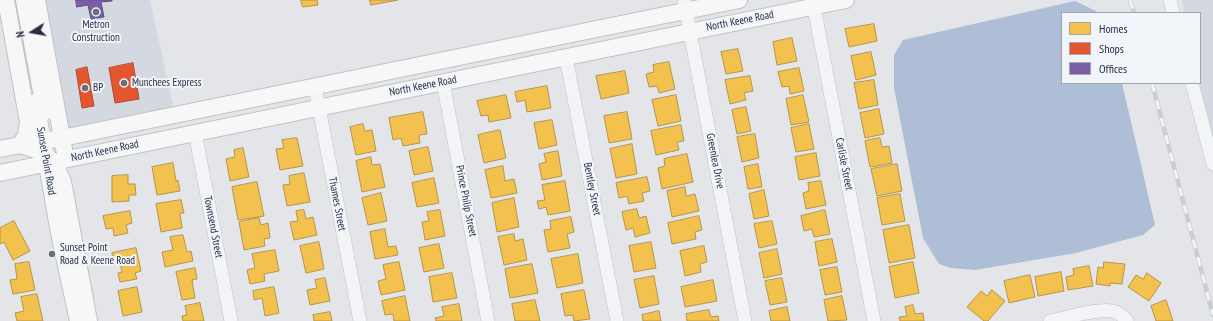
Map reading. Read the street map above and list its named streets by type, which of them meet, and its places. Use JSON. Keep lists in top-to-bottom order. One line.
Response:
{"streets":{"main road":["North Keene Road","Sunset Point Road"],"street":["Greenlea Drive","Carlisle Street","Bentley Street","Prince Philip Street","Thames Street","Townsend Street"]},"crossings":[["North Keene Road","Sunset Point Road"],["North Keene Road","Greenlea Drive"],["North Keene Road","Carlisle Street"],["North Keene Road","Bentley Street"],["North Keene Road","Prince Philip Street"],["North Keene Road","Thames Street"],["North Keene Road","Townsend Street"]],"places":["Metron Construction","Munchees Express","BP","Sunset Point Road & Keene Road"],"legend":["Homes","Shops","Offices"],"north":"left"}
